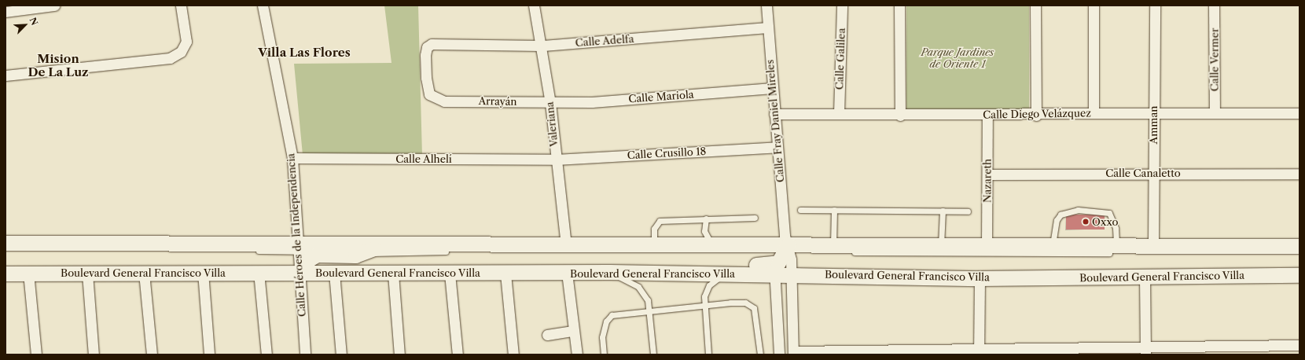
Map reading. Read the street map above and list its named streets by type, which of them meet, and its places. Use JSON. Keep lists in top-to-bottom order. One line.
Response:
{"streets":{"main road":["Boulevard General Francisco Villa"],"street":["Calle Adelfa","Calle Galilea","Calle Vermer","Calle Mariola","Arrayán","Calle Diego Velázquez","Calle Fray Daniel Mireles","Valeriana","Amman","Calle Crusillo 18","Calle Alhelí","Calle Canaletto","Nazareth","Calle Héroes de la Independencia"]},"crossings":[["Calle Adelfa","Arrayán"],["Calle Adelfa","Calle Fray Daniel Mireles"],["Calle Adelfa","Valeriana"],["Calle Galilea","Calle Diego Velázquez"],["Calle Vermer","Calle Diego Velázquez"],["Calle Mariola","Arrayán"],["Calle Mariola","Calle Fray Daniel Mireles"],["Calle Mariola","Valeriana"],["Arrayán","Valeriana"],["Calle Diego Velázquez","Calle Fray Daniel Mireles"],["Calle Diego Velázquez","Amman"],["Calle Diego Velázquez","Nazareth"],["Calle Fray Daniel Mireles","Calle Crusillo 18"],["Calle Fray Daniel Mireles","Boulevard General Francisco Villa"],["Valeriana","Calle Crusillo 18"],["Valeriana","Calle Alhelí"],["Amman","Calle Canaletto"],["Calle Crusillo 18","Calle Alhelí"],["Calle Alhelí","Calle Héroes de la Independencia"],["Calle Canaletto","Nazareth"],["Calle Héroes de la Independencia","Boulevard General Francisco Villa"]],"districts":["Villa Las Flores","Mision De La Luz"],"parks":["Parque Jardines de Oriente 1"],"places":["Oxxo"],"north":"top right"}
